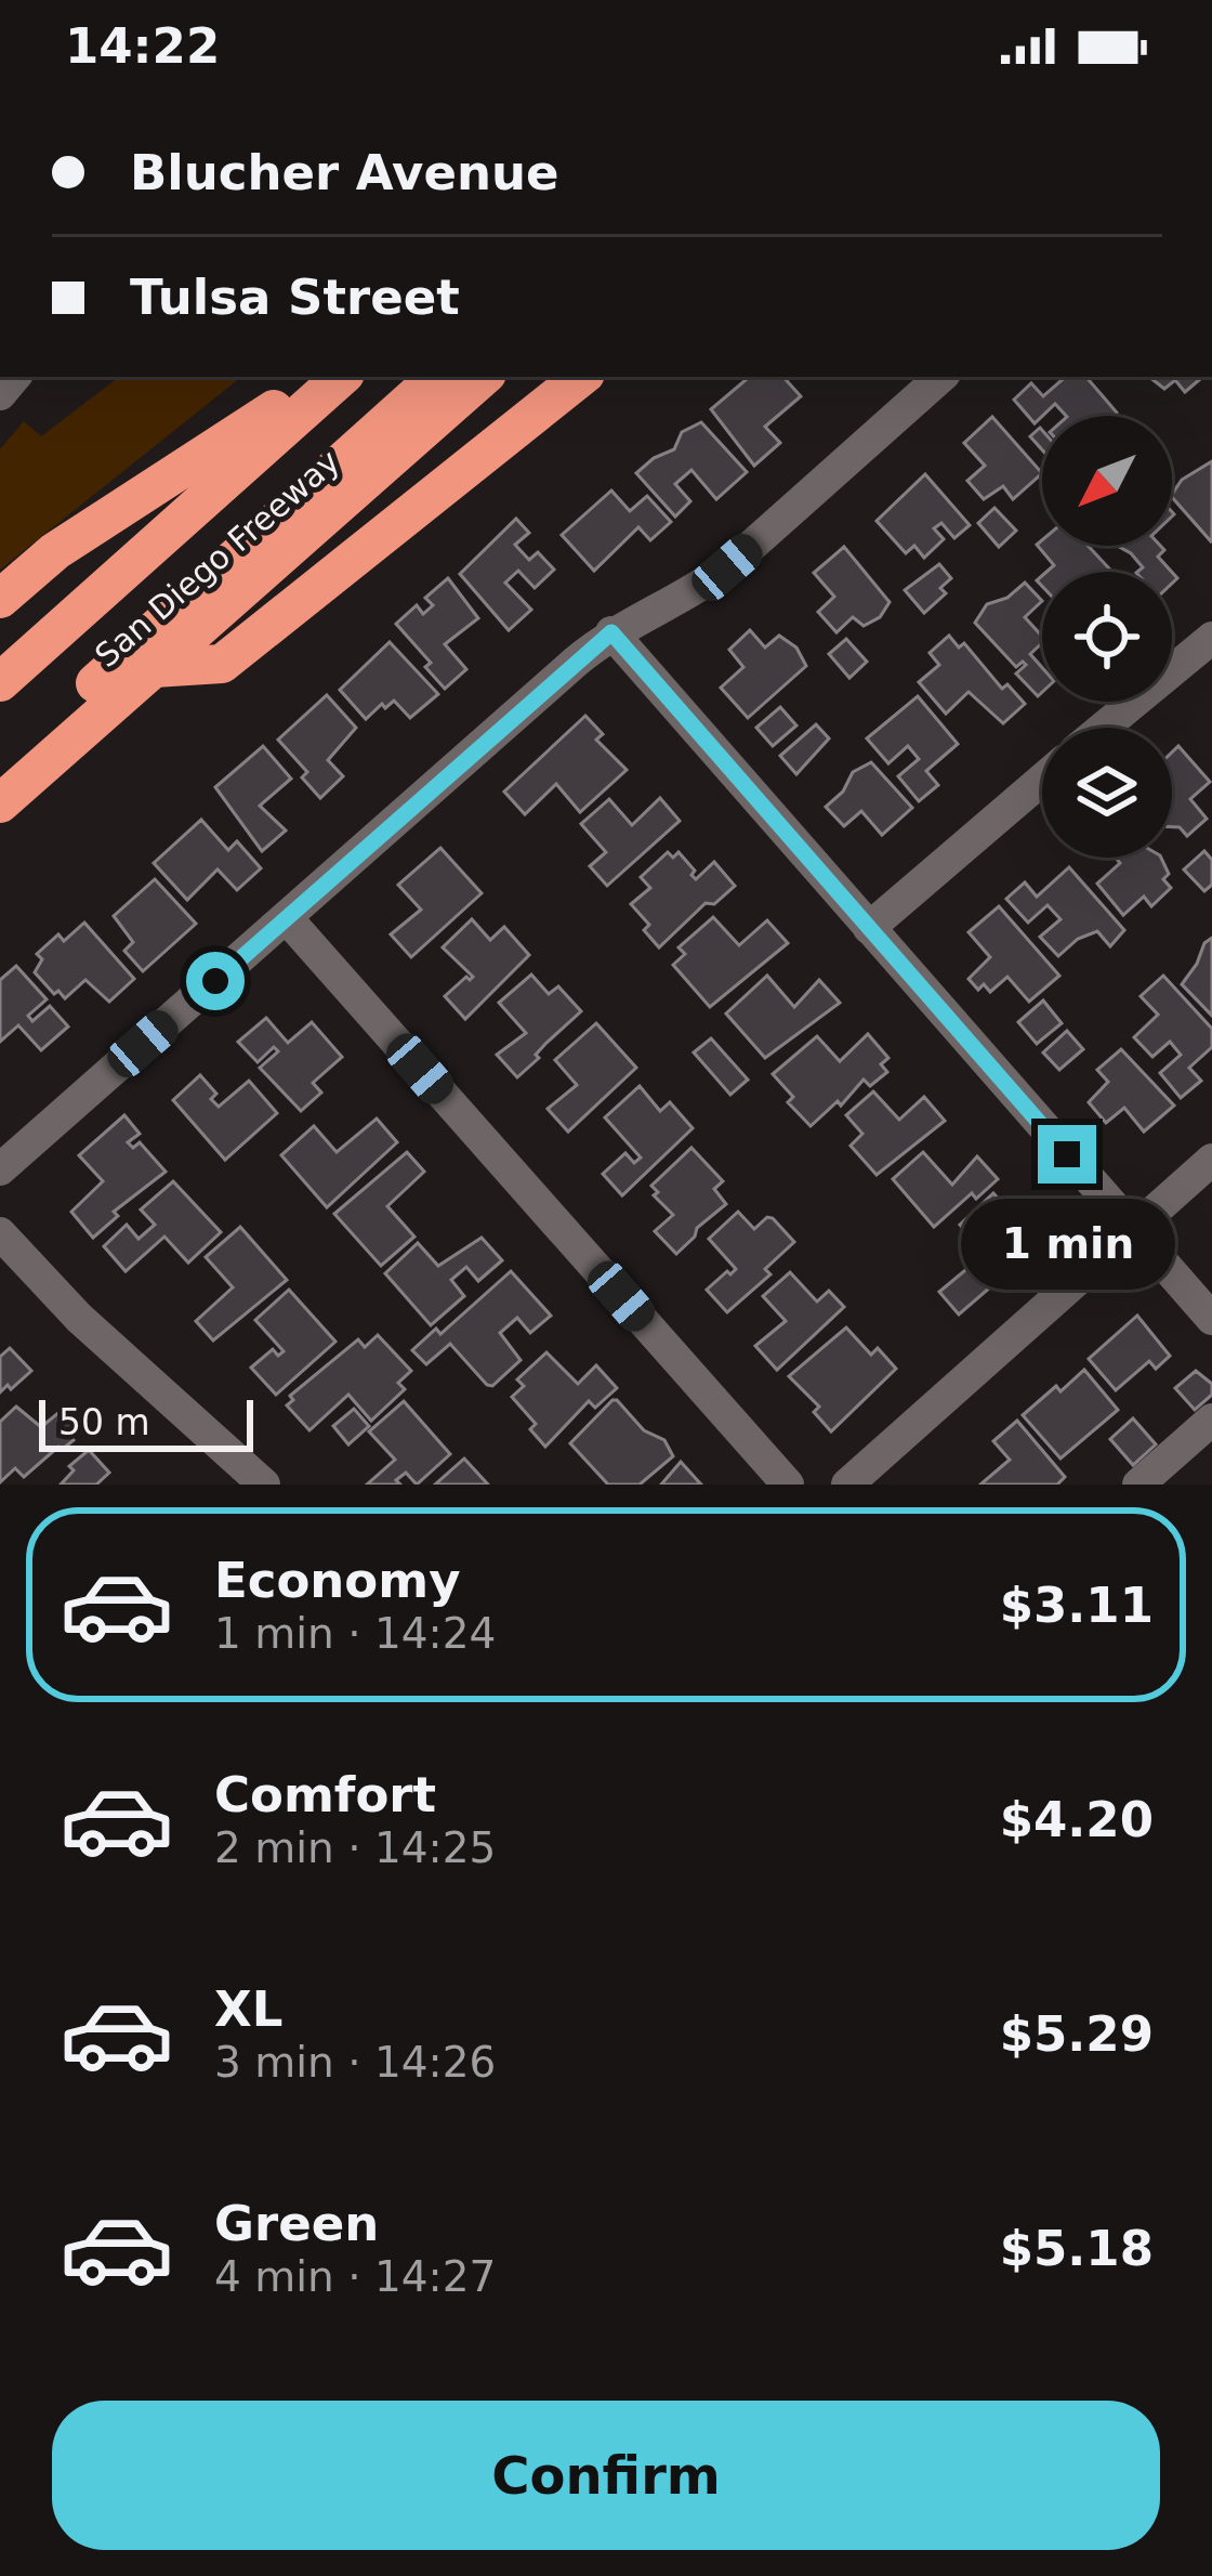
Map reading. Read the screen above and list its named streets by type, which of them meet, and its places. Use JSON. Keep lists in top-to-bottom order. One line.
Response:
{"streets":{"highway":["San Diego Freeway"]},"scale_bar":"50 m","north":"bottom left","page":{"status":"14:22","banner":["Blucher Avenue","Tulsa Street"],"bubble":"1 min","scale":"50 m","list":[{"name":"Economy","note":"1 min · 14:24","value":"$3.11"},{"name":"Comfort","note":"2 min · 14:25","value":"$4.20"},{"name":"XL","note":"3 min · 14:26","value":"$5.29"},{"name":"Green","note":"4 min · 14:27","value":"$5.18"}],"buttons":"Confirm"}}
